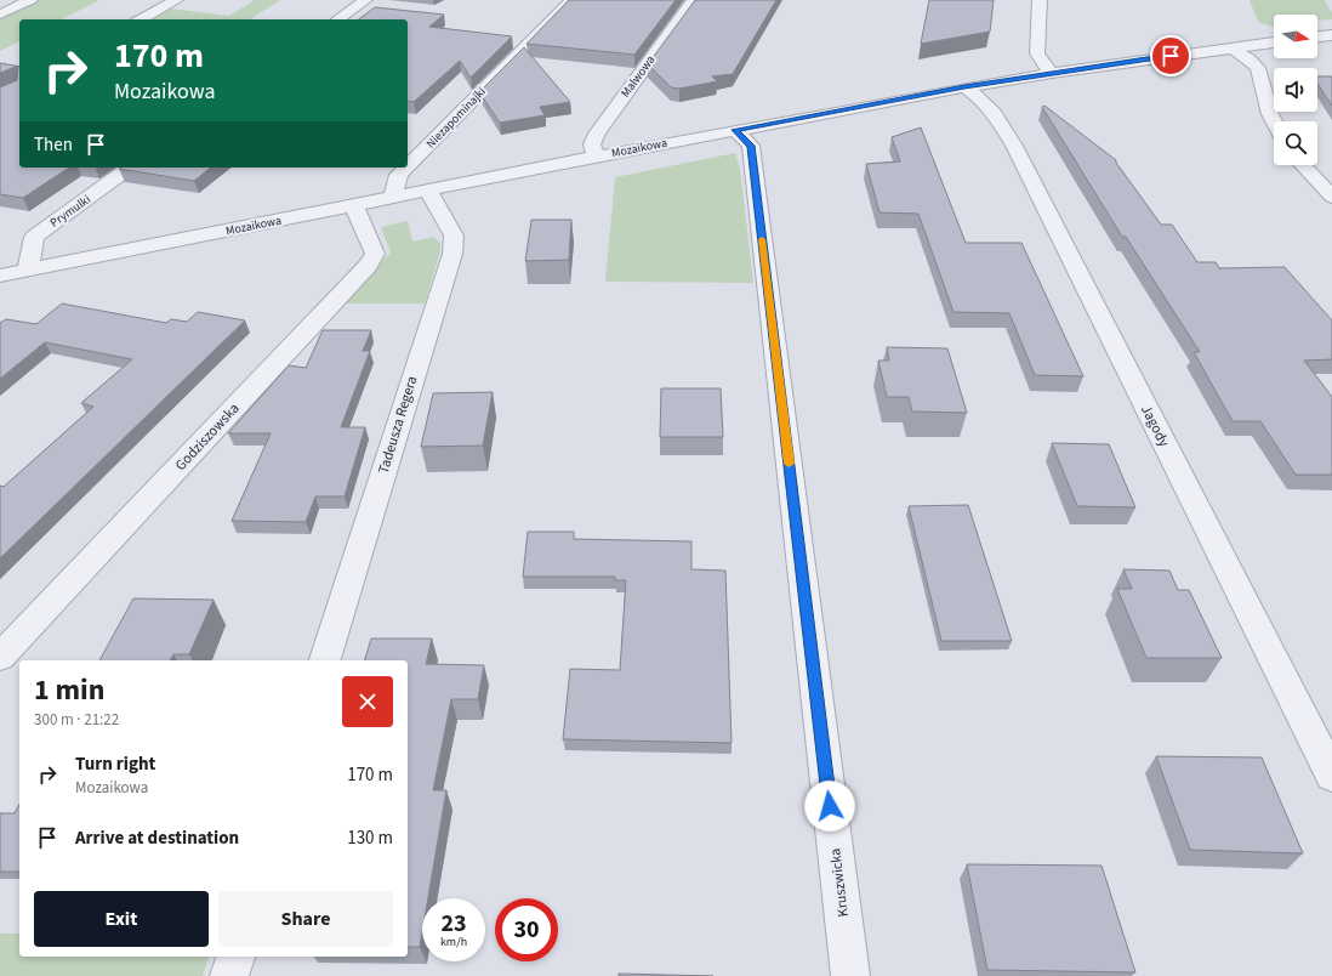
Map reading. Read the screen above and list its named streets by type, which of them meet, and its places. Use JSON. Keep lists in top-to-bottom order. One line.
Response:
{"streets":{"street":["Malwowa","Niezapominajki","Mozaikowa","Prymulki","Tadeusza Regera","Jagody","Godziszowska","Kruszwicka"]},"crossings":[["Malwowa","Mozaikowa"],["Niezapominajki","Mozaikowa"],["Mozaikowa","Prymulki"],["Mozaikowa","Tadeusza Regera"],["Mozaikowa","Jagody"],["Mozaikowa","Godziszowska"],["Mozaikowa","Kruszwicka"]],"north":"right","page":{"turn":["170 m","Mozaikowa"],"then":"Then","heading":["1 min","300 m · 21:22"],"list":[{"name":"Turn right","note":"Mozaikowa","value":"170 m"},{"name":"Arrive at destination","value":"130 m"}],"buttons":["Exit","Share"],"speed":"23 km/h","limit":"30"}}
